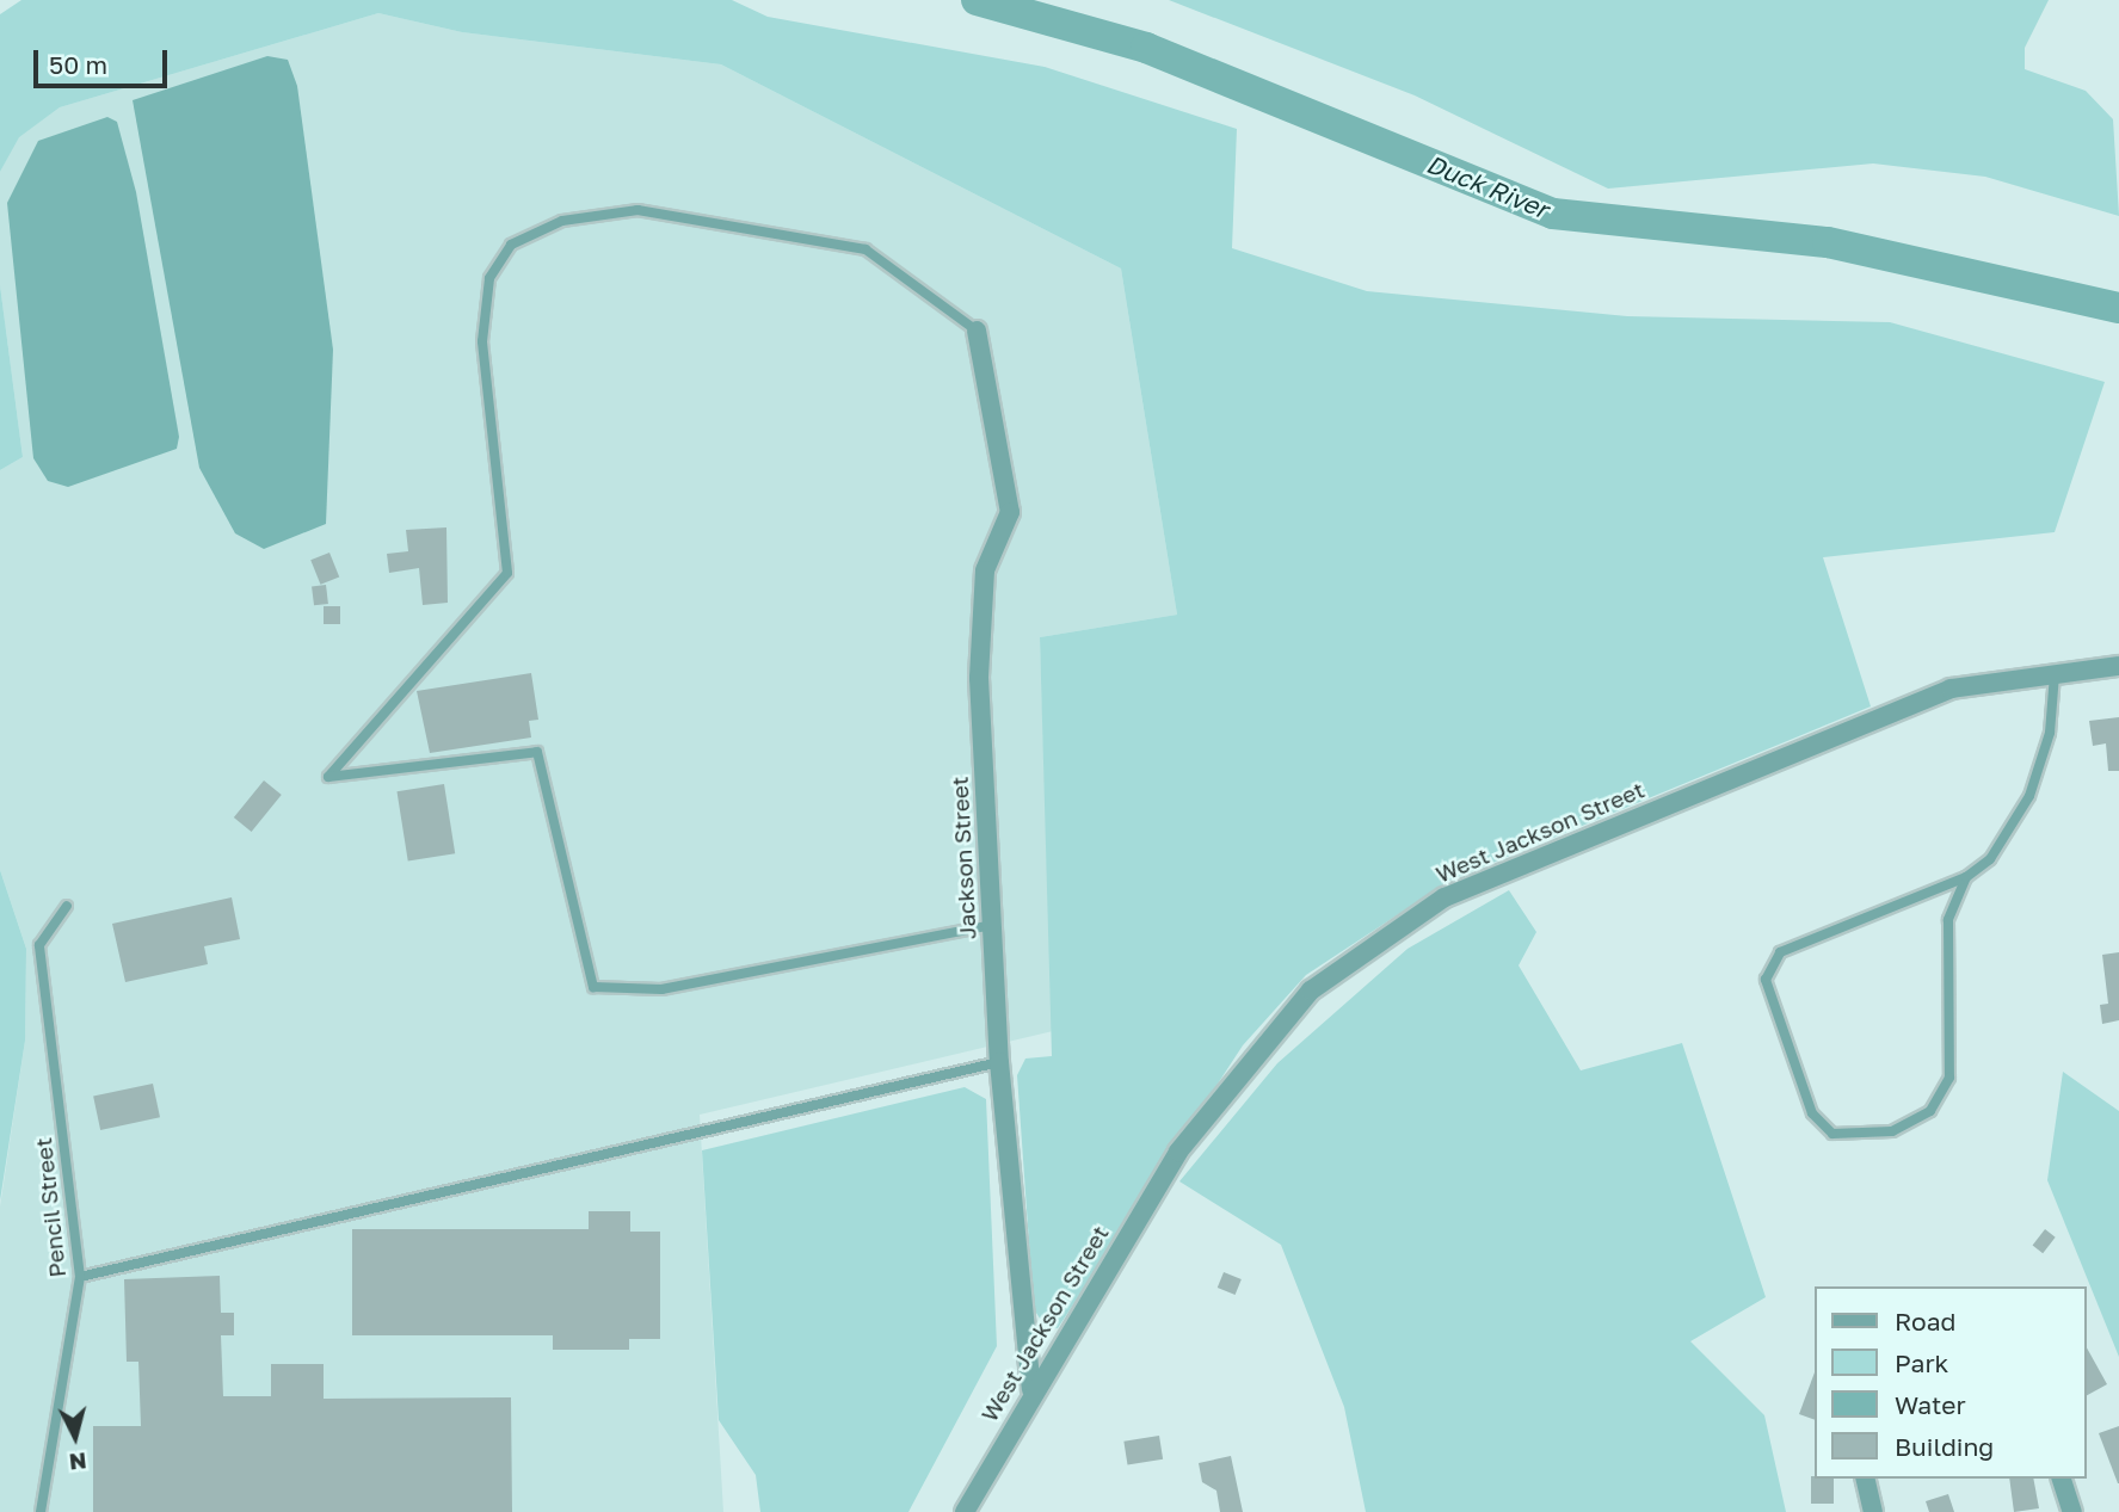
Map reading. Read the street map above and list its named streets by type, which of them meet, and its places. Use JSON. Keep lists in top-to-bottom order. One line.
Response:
{"streets":{"street":["West Jackson Street","Jackson Street"],"lane":["Pencil Street"]},"crossings":[["West Jackson Street","Jackson Street"]],"water":["Duck River"],"legend":["Road","Park","Water","Building"],"scale_bar":"50 m","north":"bottom"}
